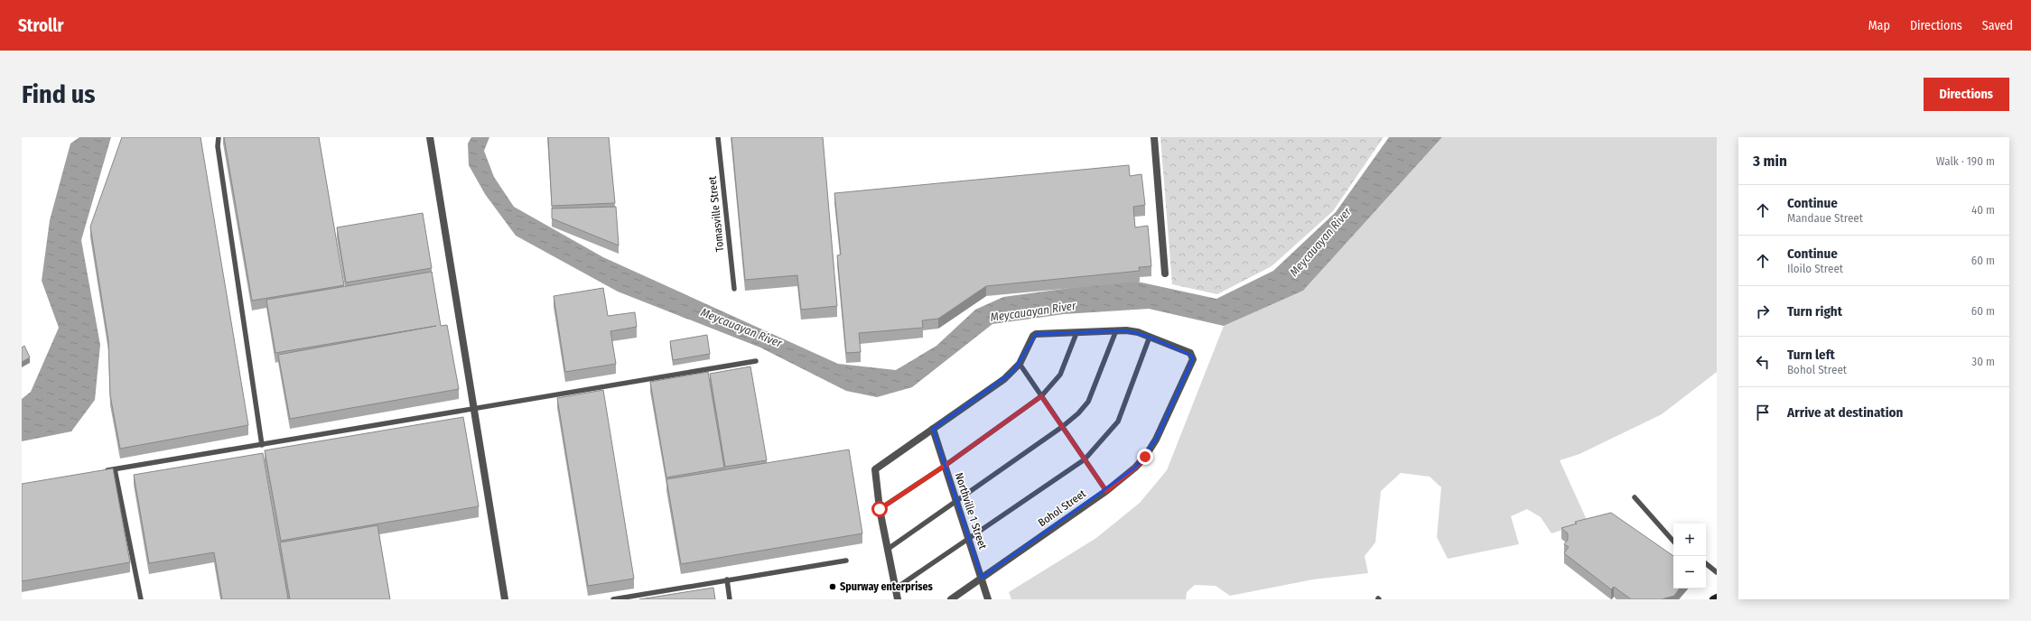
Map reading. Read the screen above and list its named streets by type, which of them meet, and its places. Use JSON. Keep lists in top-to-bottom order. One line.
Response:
{"streets":{"street":["Bohol Street","Northville 1 Street"],"lane":["Tomasville Street"]},"crossings":[["Bohol Street","Northville 1 Street"]],"water":["Meycauayan River"],"places":["Spurway enterprises"],"page":{"header":"Strollr","nav":["Map","Directions","Saved"],"buttons":"Directions","title":"Find us","heading":["3 min","Walk · 190 m"],"list":[["Continue","Mandaue Street","40 m"],["Continue","Iloilo Street","60 m"],["Turn right","60 m"],["Turn left","Bohol Street","30 m"],"Arrive at destination"],"map_buttons":["+","−"]}}
